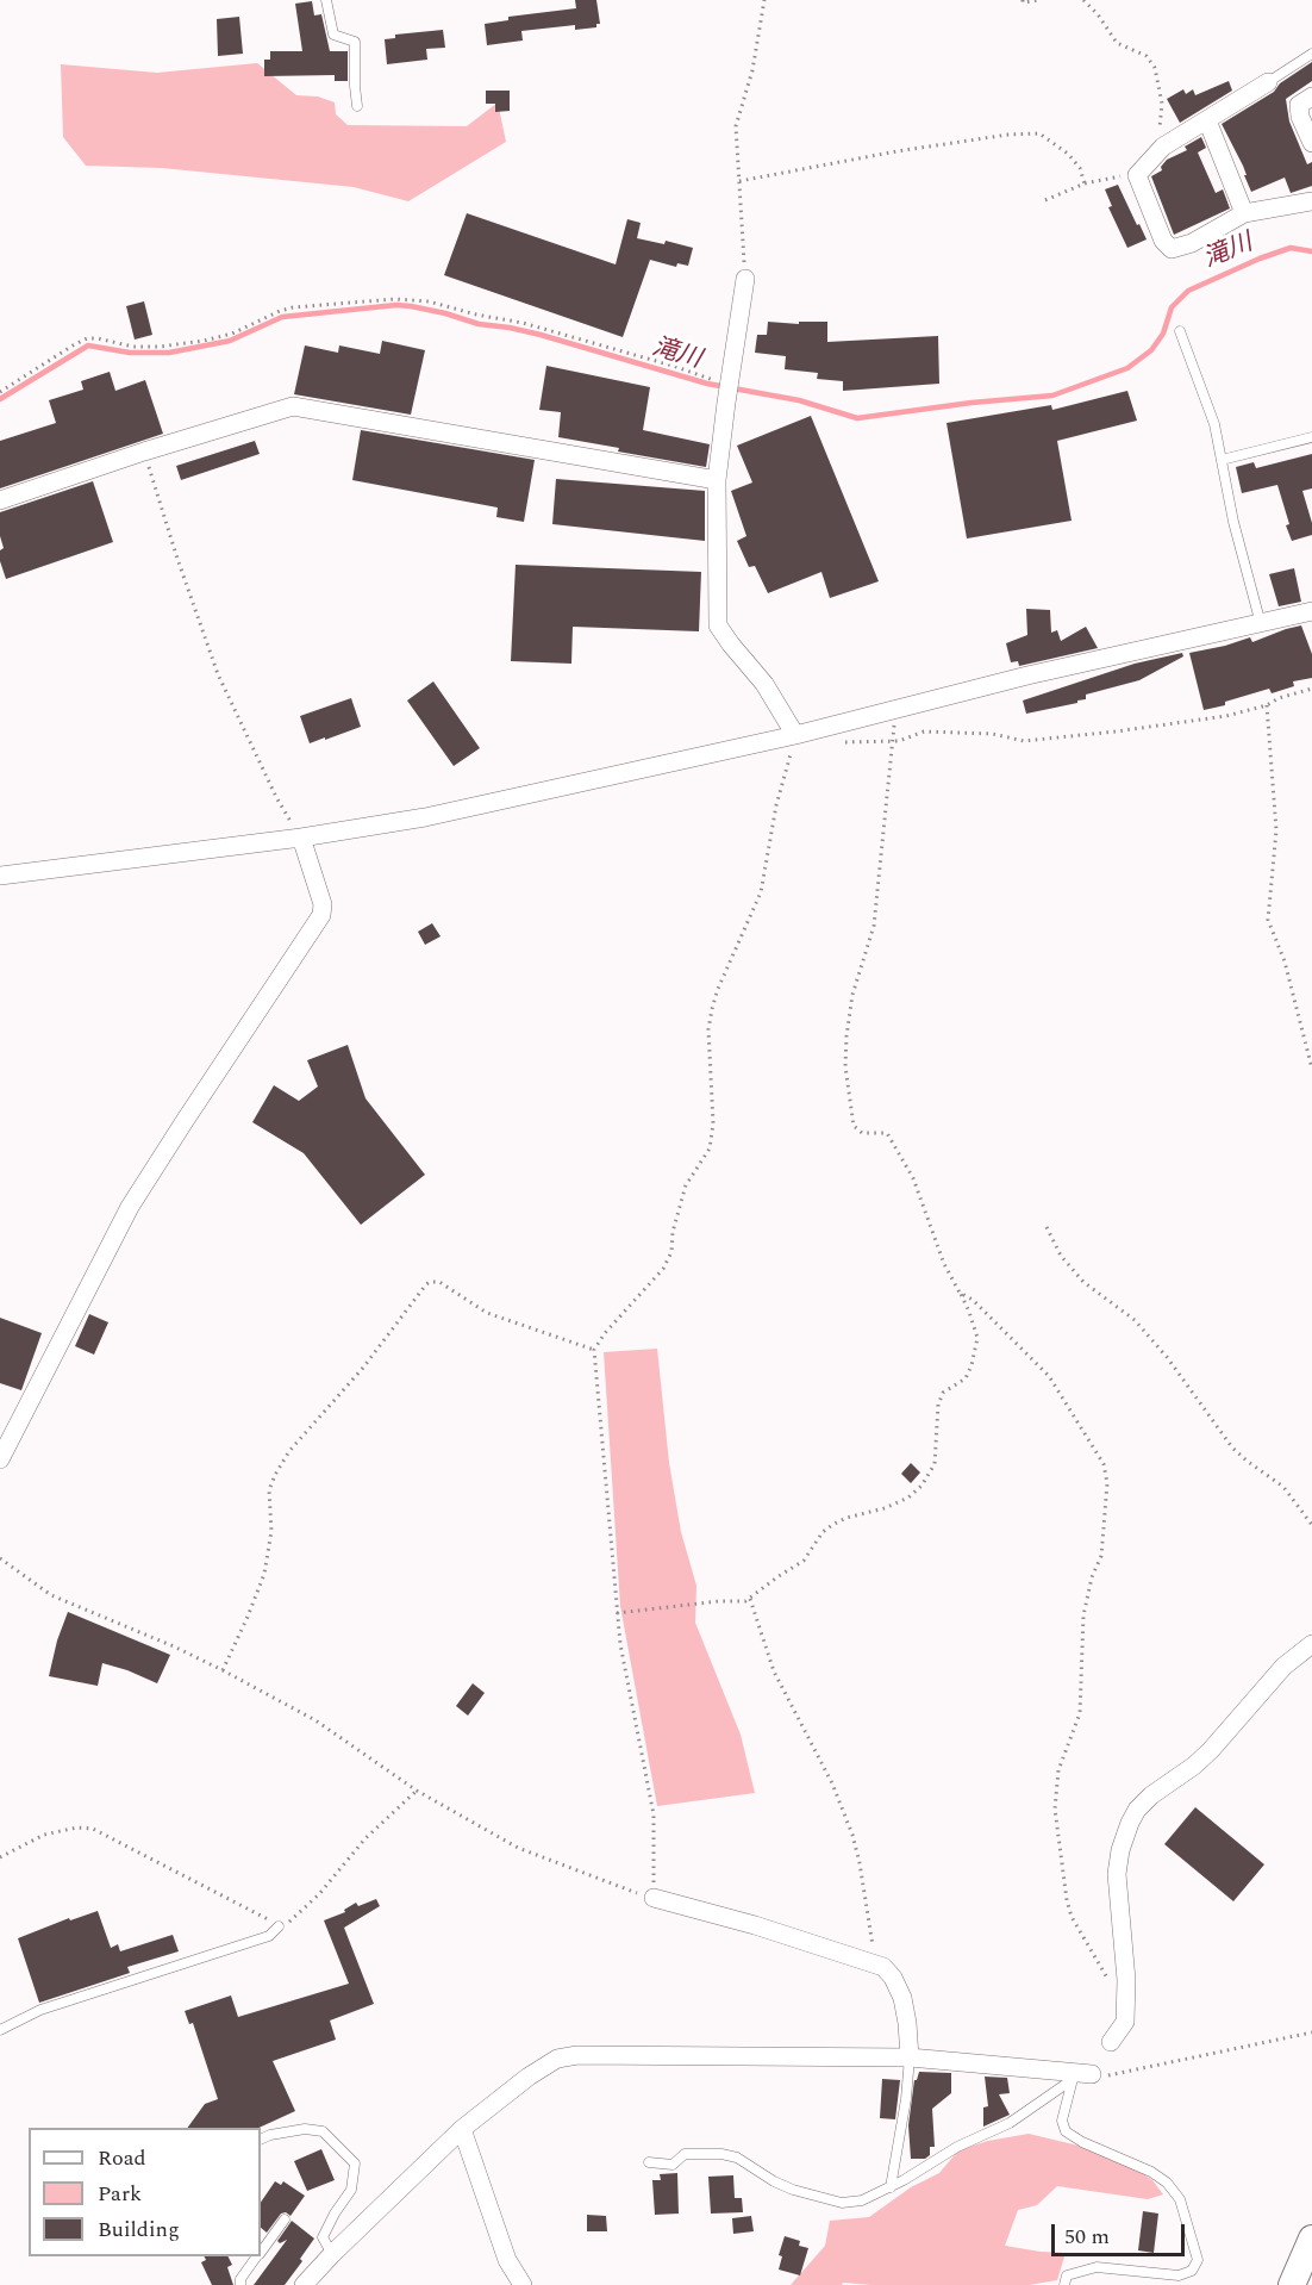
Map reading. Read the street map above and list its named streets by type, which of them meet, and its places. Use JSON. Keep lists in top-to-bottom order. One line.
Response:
{"water":["滝川"],"legend":["Road","Park","Building"],"scale_bar":"50 m"}
